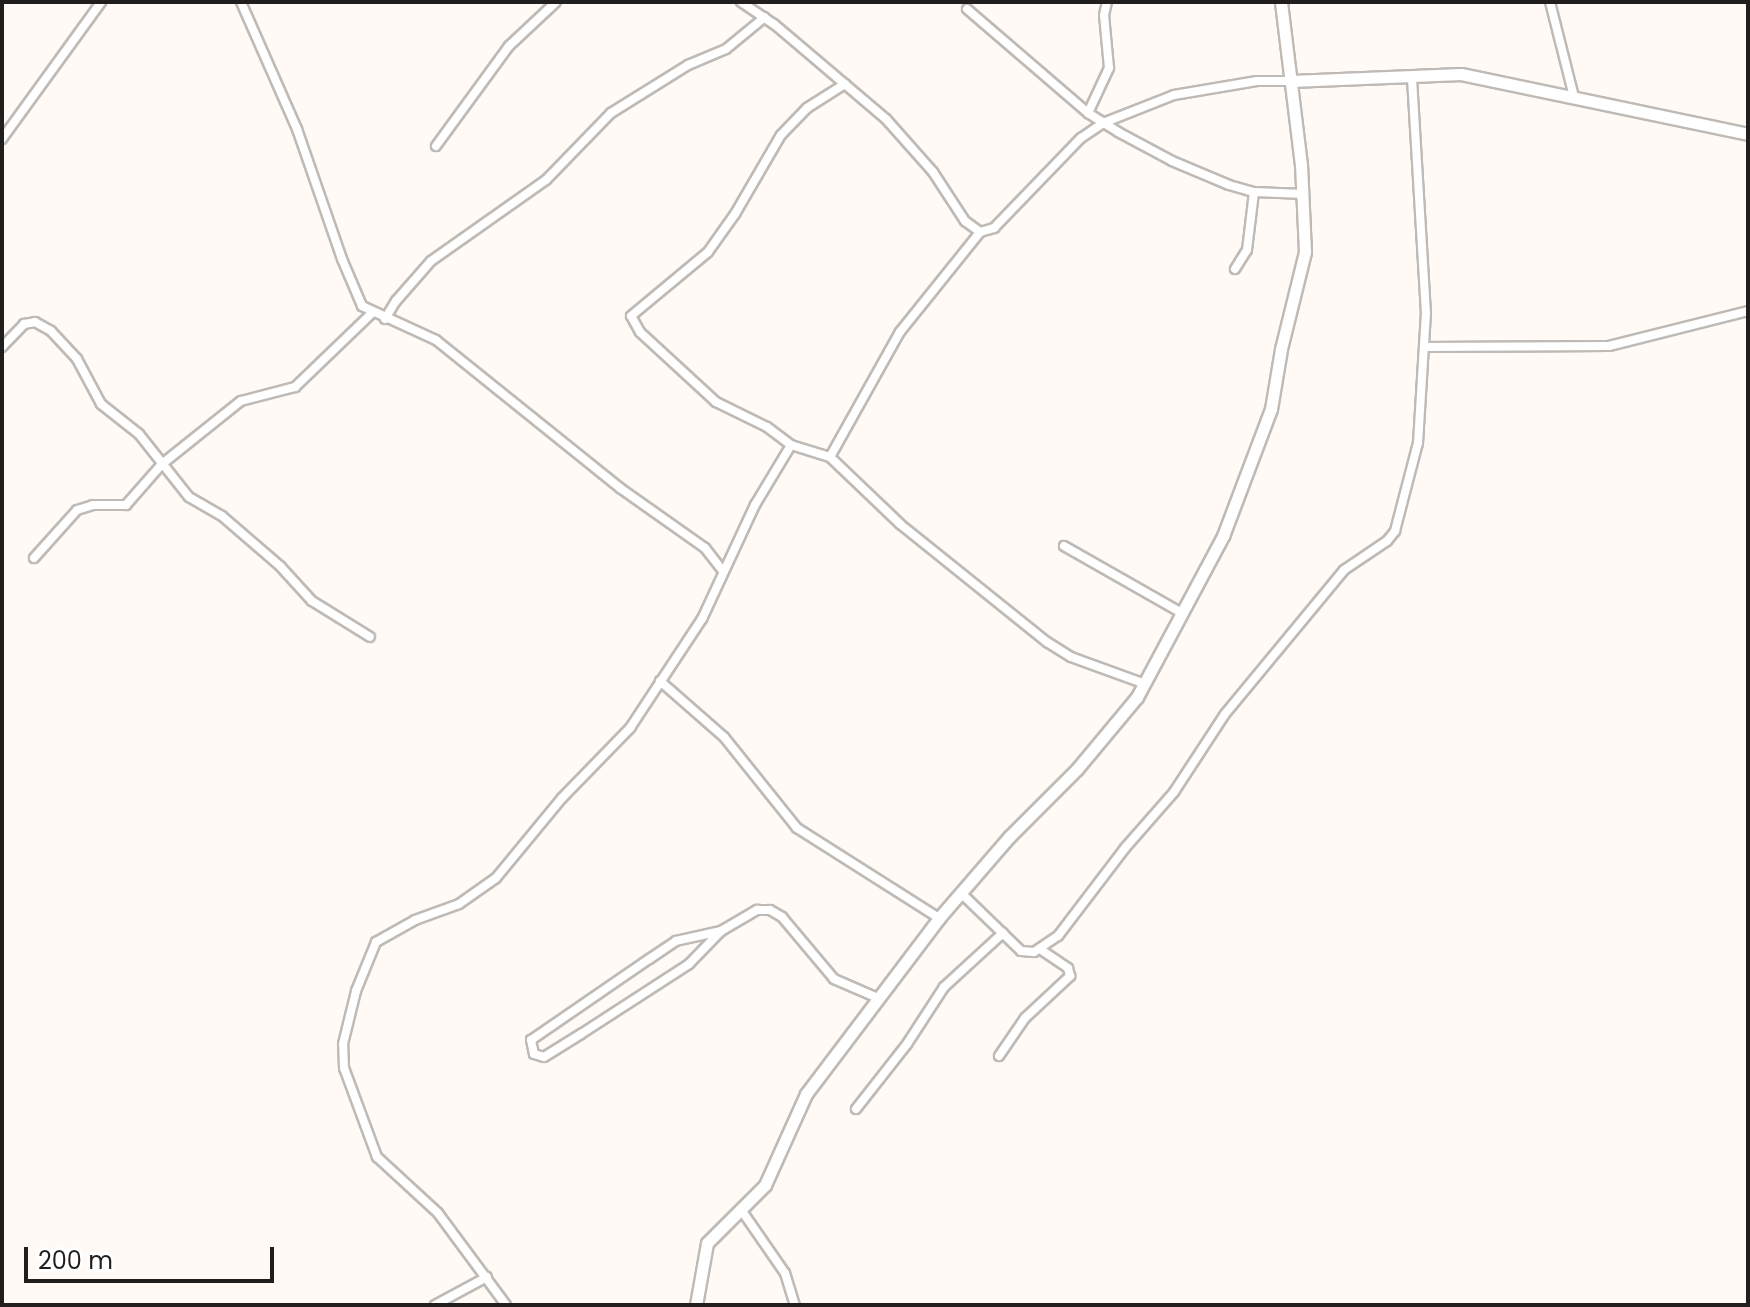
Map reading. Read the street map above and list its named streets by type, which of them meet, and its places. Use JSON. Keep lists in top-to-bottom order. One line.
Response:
{"scale_bar":"200 m"}
